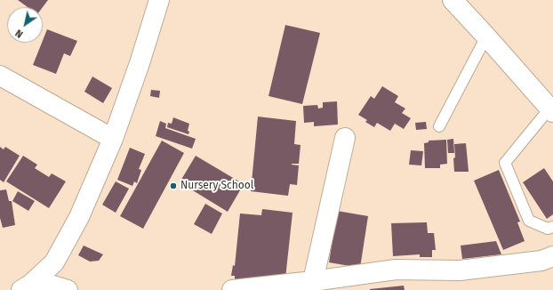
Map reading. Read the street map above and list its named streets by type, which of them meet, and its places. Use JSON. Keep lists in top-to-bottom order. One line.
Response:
{"places":["Nursery School"],"north":"bottom left"}
